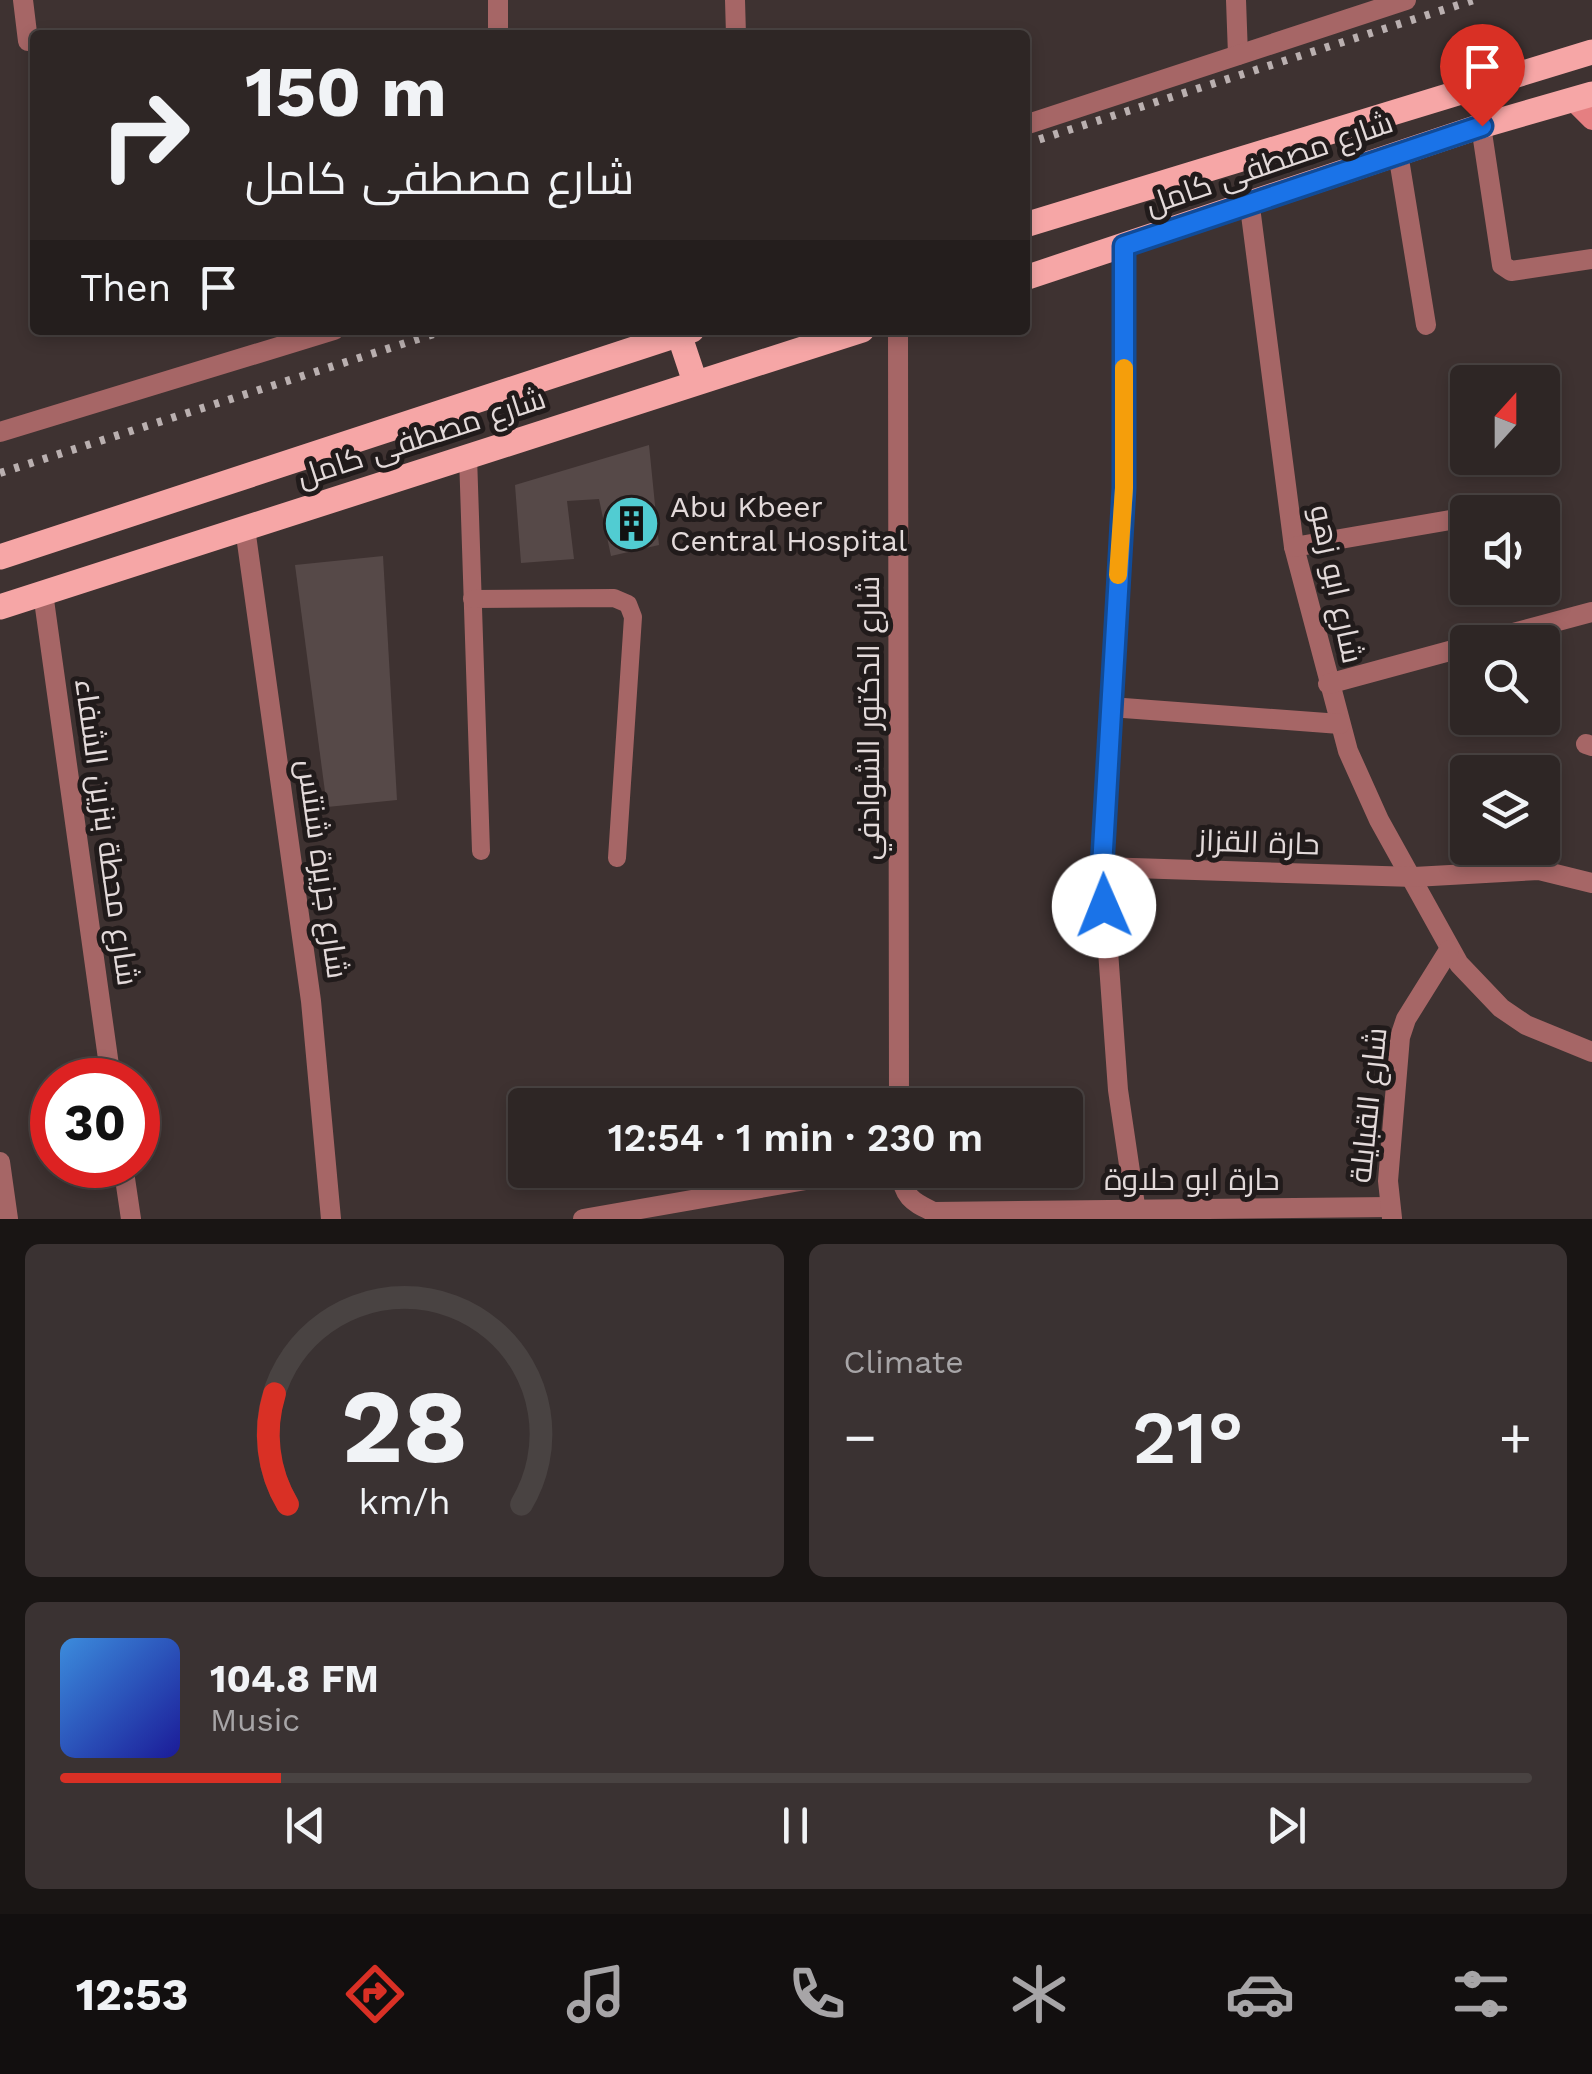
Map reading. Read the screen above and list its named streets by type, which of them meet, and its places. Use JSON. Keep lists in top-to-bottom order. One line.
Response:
{"streets":{"main road":["شارع مصطفى كامل"],"street":["شارع ابو زهو","شارع الدكتور الشوادفي","شارع محطة بنزين الشفاء","حارة القزاز","شارع جزيرة شنتس","شارع القبايلة","حارة ابو حلاوة"]},"crossings":[["شارع مصطفى كامل","شارع ابو زهو"],["شارع مصطفى كامل","شارع محطة بنزين الشفاء"],["شارع مصطفى كامل","شارع جزيرة شنتس"],["شارع ابو زهو","حارة القزاز"],["شارع ابو زهو","شارع القبايلة"],["شارع القبايلة","حارة ابو حلاوة"]],"places":{"building":["Abu Kbeer Central Hospital"]},"north":"top","page":{"turn":["150 m","شارع مصطفى كامل"],"then":"Then","limit":"30","trip":"12:54 · 1 min · 230 m","tile":"Climate","heat":["−","21°","+"],"song":["104.8 FM","Music"],"tabs":"12:53","gauge":["28","km/h"]}}
